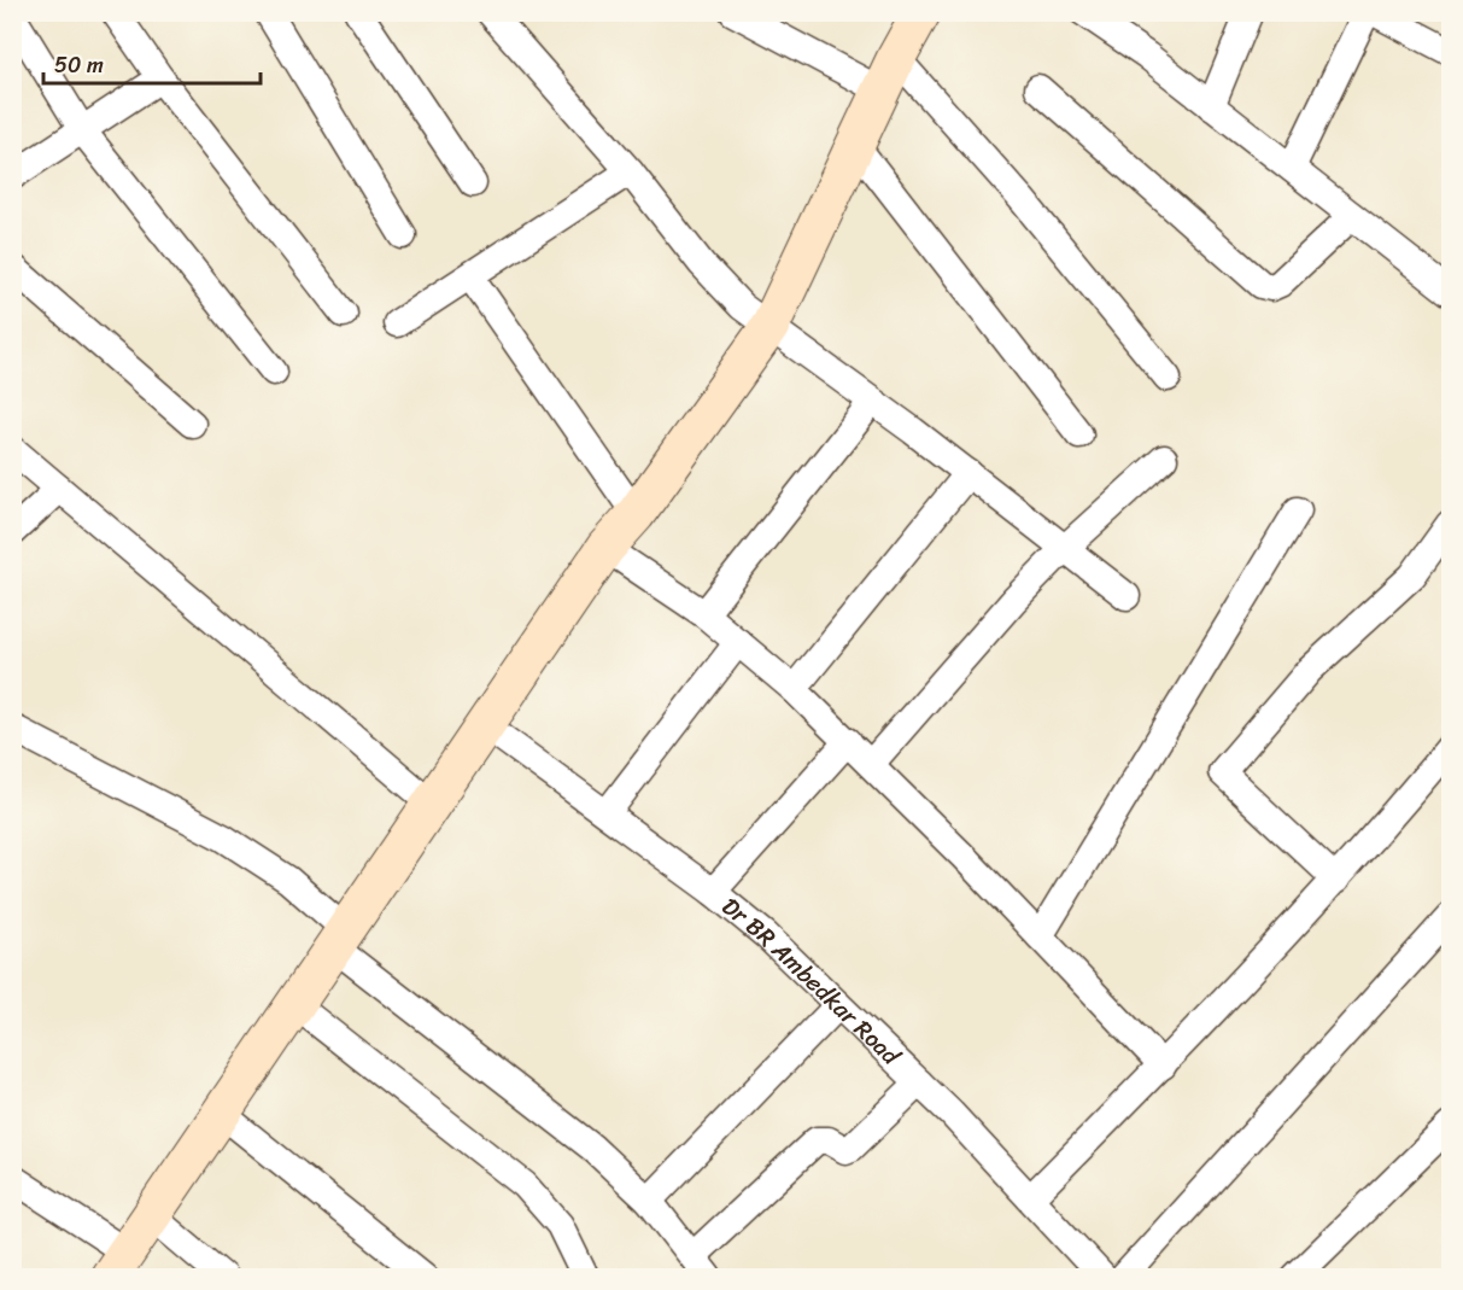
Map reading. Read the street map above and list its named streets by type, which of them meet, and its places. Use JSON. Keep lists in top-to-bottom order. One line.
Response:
{"streets":{"street":["Dr BR Ambedkar Road"]},"scale_bar":"50 m"}
